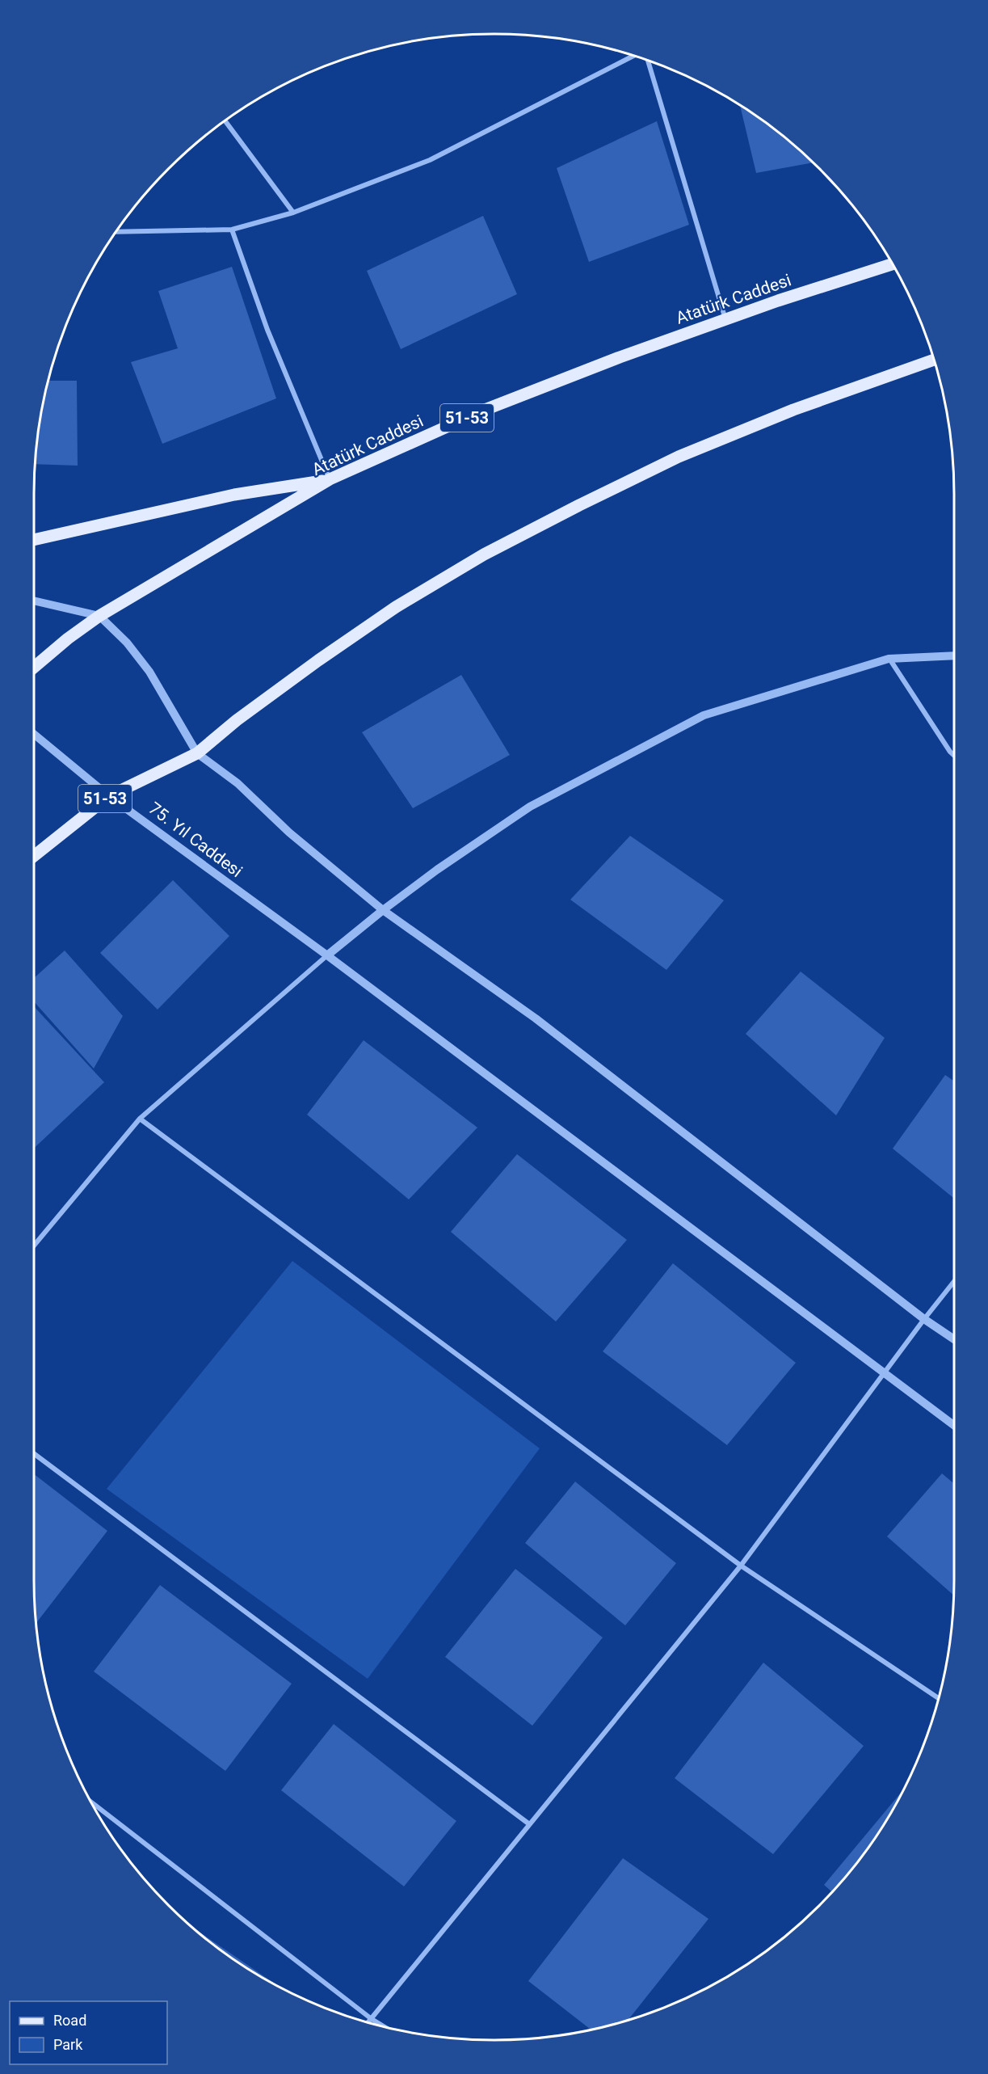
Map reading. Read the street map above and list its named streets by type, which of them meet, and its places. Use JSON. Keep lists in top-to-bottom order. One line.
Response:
{"streets":{"main road":["Atatürk Caddesi","51-53"],"street":["75. Yıl Caddesi"]},"crossings":[["51-53","75. Yıl Caddesi"]],"legend":["Road","Park"]}
